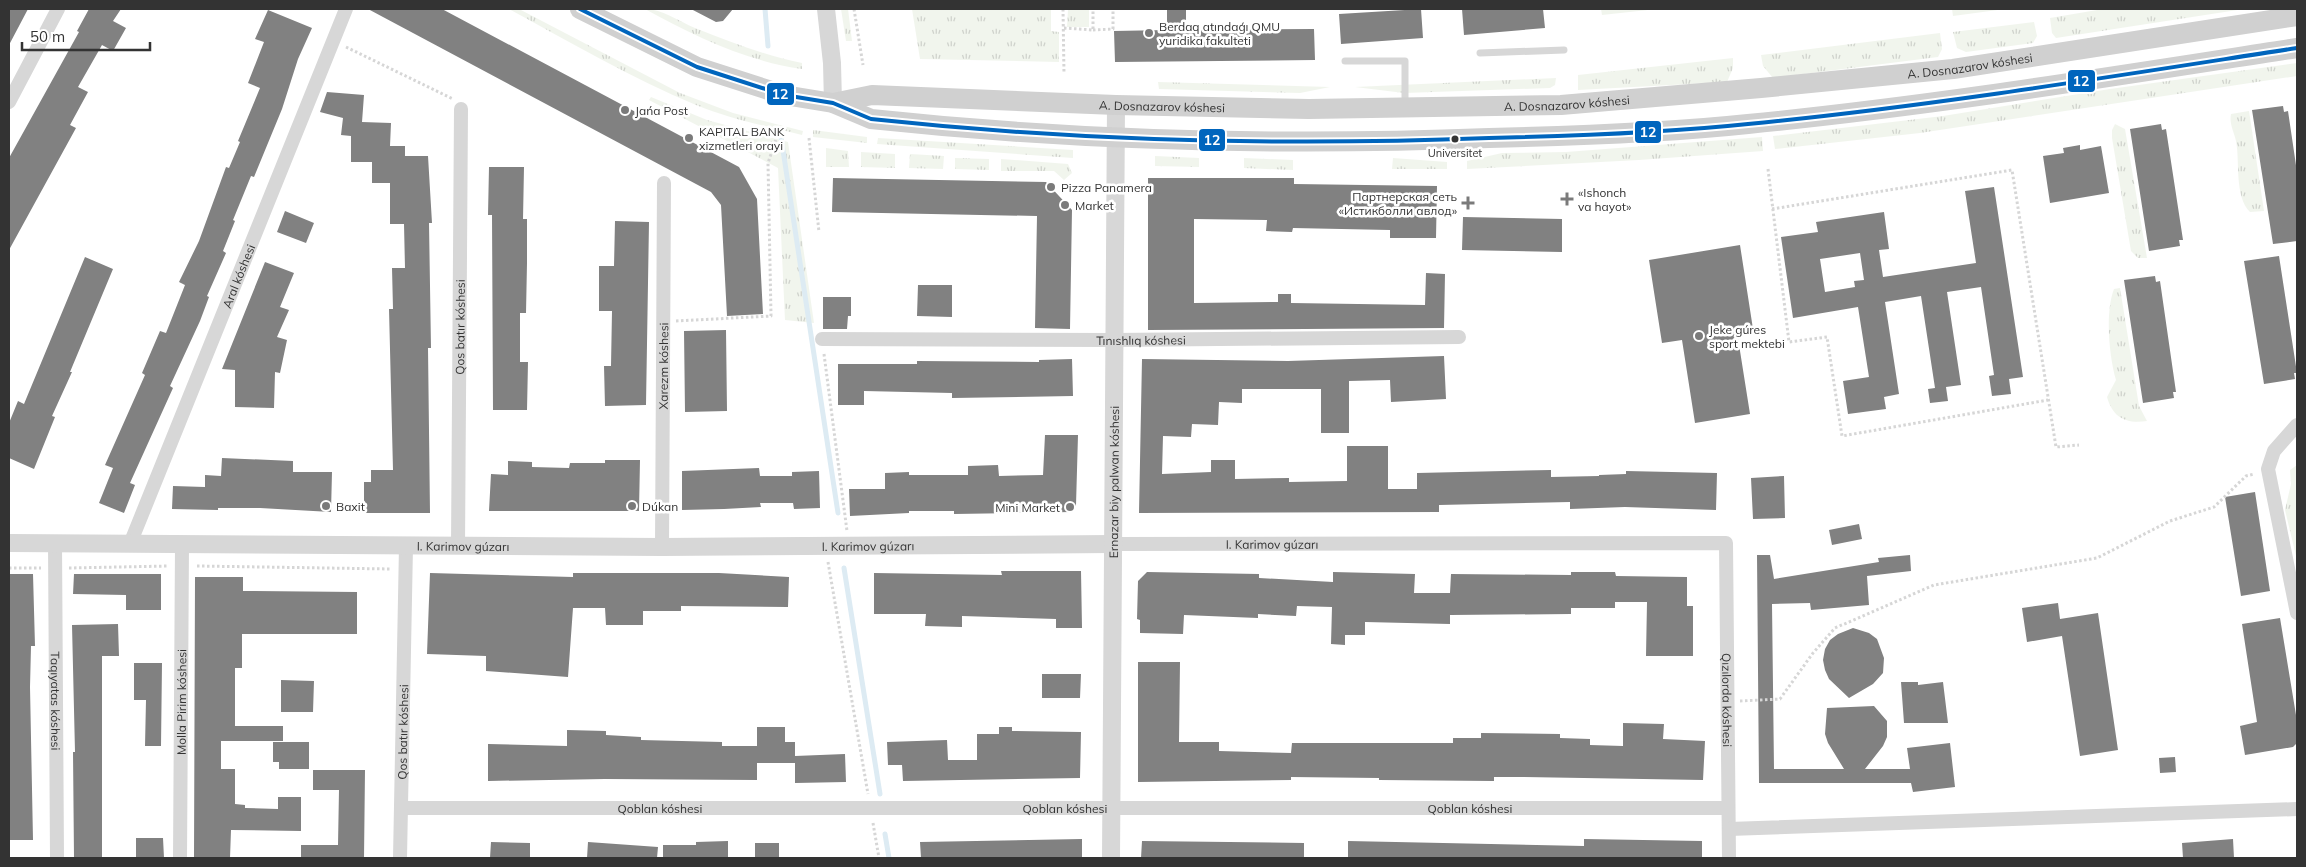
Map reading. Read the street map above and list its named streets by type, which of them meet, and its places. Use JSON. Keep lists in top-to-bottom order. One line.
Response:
{"streets":{"main road":["A. Dosnazarov kóshesi"],"street":["Aral kóshesi","Qos batır kóshesi","Tınıshlıq kóshesi","Xarezm kóshesi","Ernazar biy palwan kóshesi","I. Karimov gúzarı","Taqıyatas kóshesi","Molla Pirim kóshesi","Qızılorda kóshesi","Qoblan kóshesi"]},"crossings":[["A. Dosnazarov kóshesi","Ernazar biy palwan kóshesi"],["Aral kóshesi","I. Karimov gúzarı"],["Qos batır kóshesi","I. Karimov gúzarı"],["Qos batır kóshesi","Qoblan kóshesi"],["Tınıshlıq kóshesi","Ernazar biy palwan kóshesi"],["Xarezm kóshesi","I. Karimov gúzarı"],["Ernazar biy palwan kóshesi","I. Karimov gúzarı"],["Ernazar biy palwan kóshesi","Qoblan kóshesi"],["I. Karimov gúzarı","Taqıyatas kóshesi"],["I. Karimov gúzarı","Molla Pirim kóshesi"],["I. Karimov gúzarı","Qızılorda kóshesi"],["Qızılorda kóshesi","Qoblan kóshesi"]],"places":{"other":["Berdaq atındaǵı QMU yuridika fakulteti","Jańa Post","KAPITAL BANK xizmetleri orayi","Universitet","Pizza Panamera","Market","Jeke gúres sport mektebi","Baxit","Dúkan","Mini Market"],"health":["«Ishonch va hayot»","Партнерская сеть «Истикболли авлод»"]},"lines":["transit line 12"],"scale_bar":"50 m"}
